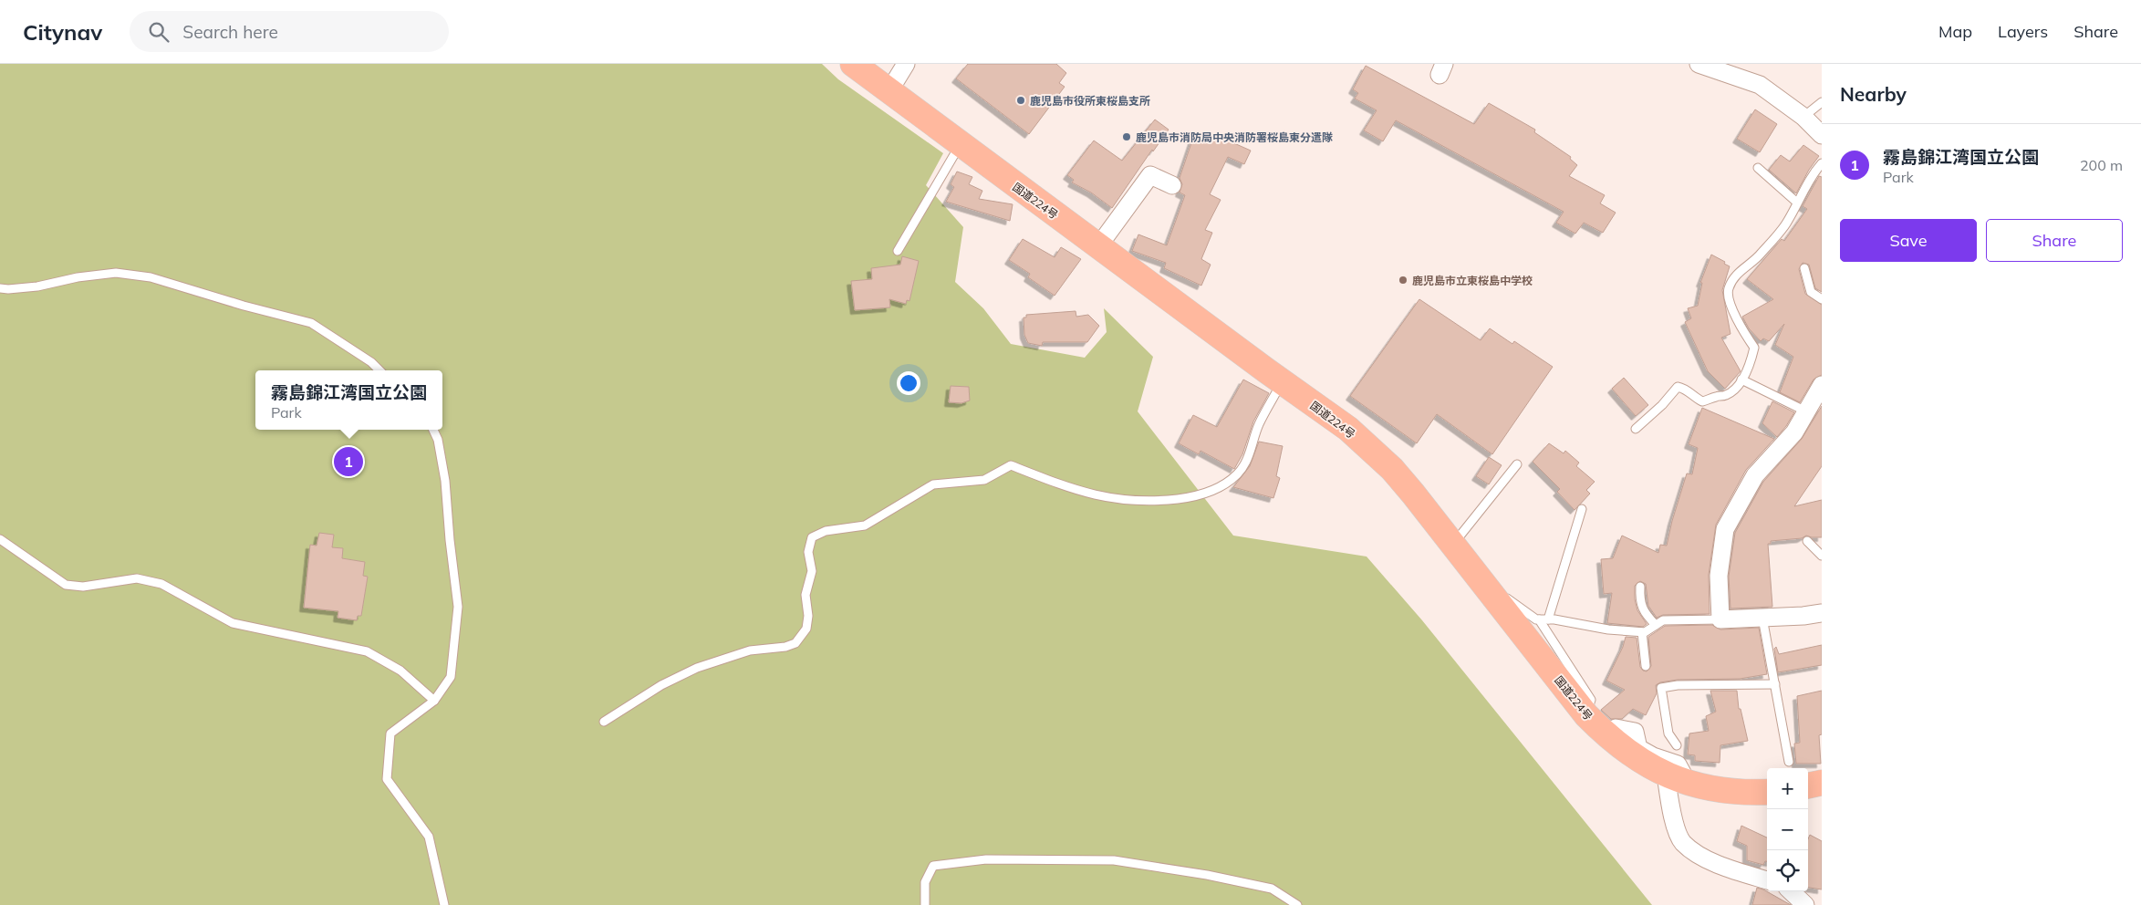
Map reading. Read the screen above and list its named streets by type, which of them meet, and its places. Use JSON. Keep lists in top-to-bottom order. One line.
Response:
{"streets":{"highway":["国道224号"]},"places":["鹿児島市役所東桜島支所","鹿児島市消防局中央消防署桜島東分遣隊","鹿児島市立東桜島中学校"],"page":{"header":"Citynav","search":"Search here","nav":["Map","Layers","Share"],"heading":"Nearby","list":[{"mark":"1","name":"霧島錦江湾国立公園","note":"Park","value":"200 m"}],"buttons":["Save","Share"],"popup":["霧島錦江湾国立公園","Park"],"pins":"1","map_buttons":["+","−"]}}
